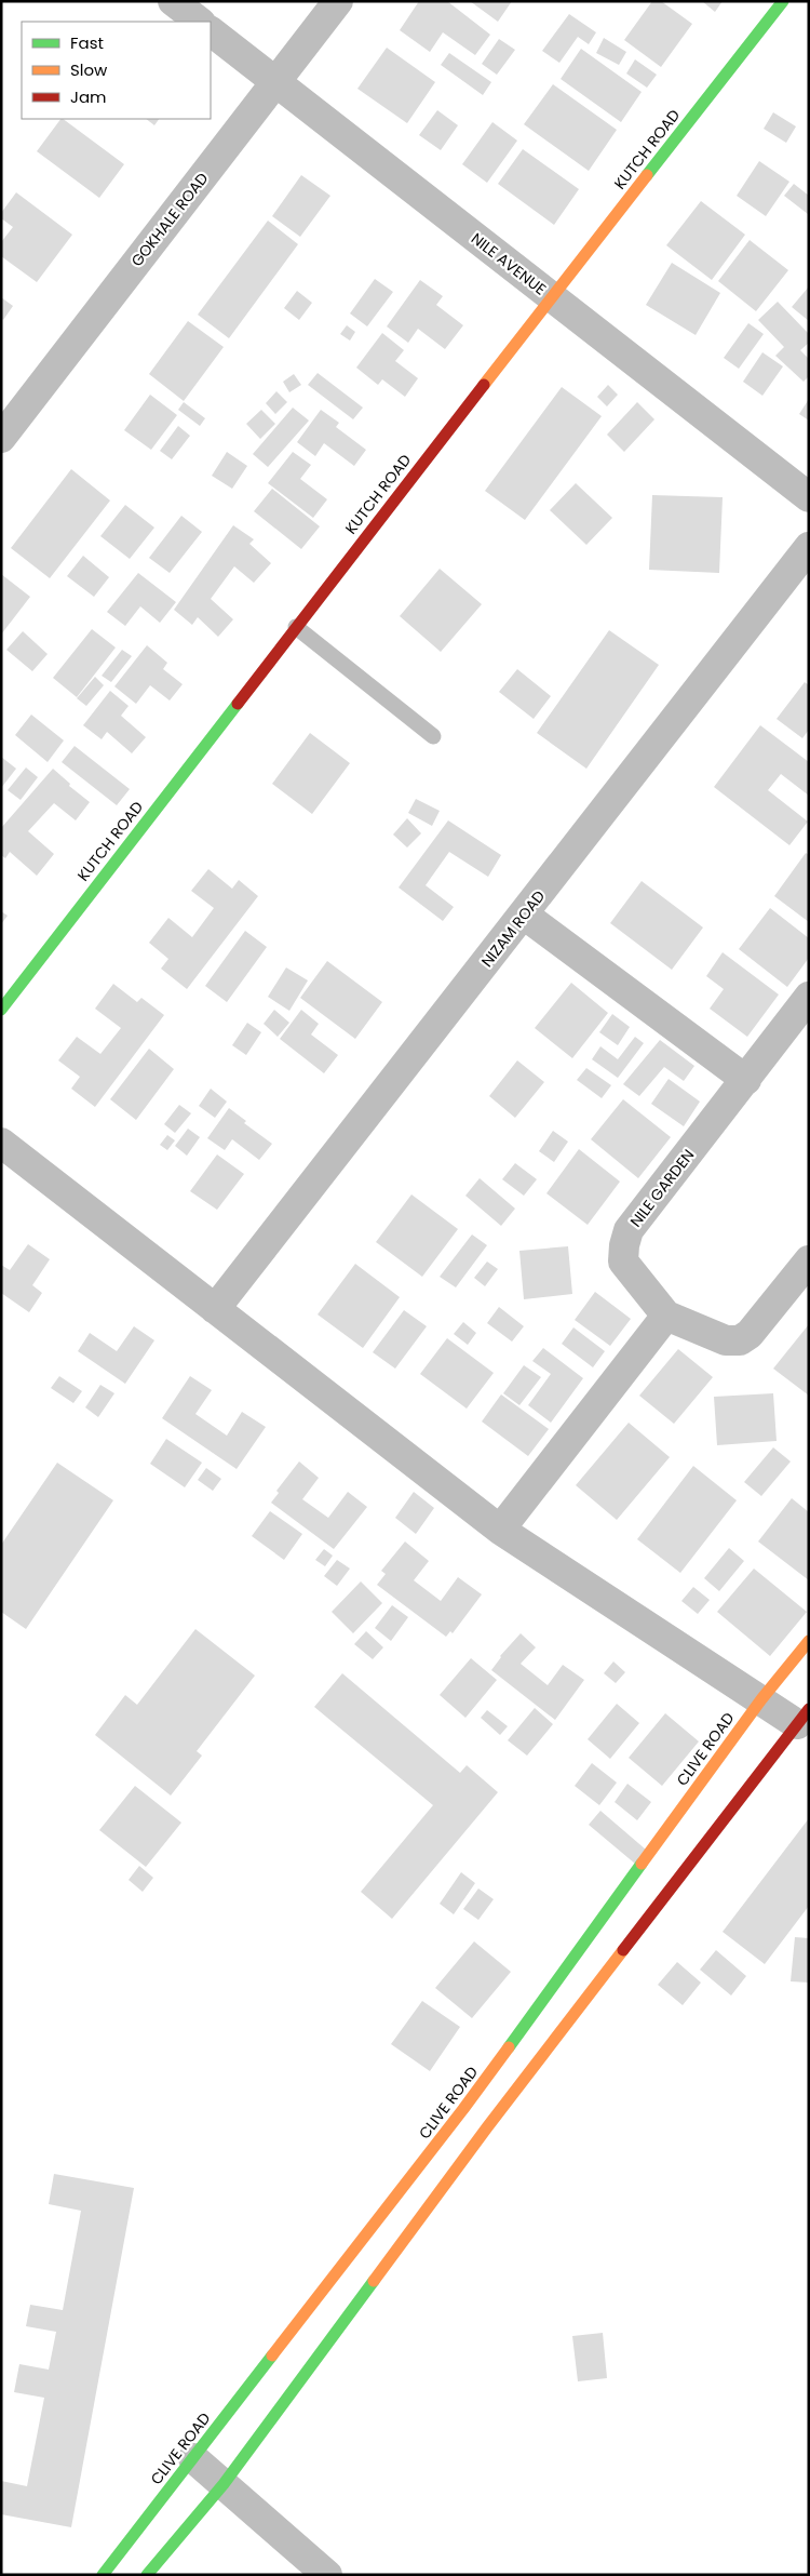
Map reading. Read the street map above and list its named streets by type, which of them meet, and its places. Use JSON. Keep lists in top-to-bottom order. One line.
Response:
{"streets":{"street":["KUTCH ROAD","GOKHALE ROAD","NILE AVENUE","NIZAM ROAD","NILE GARDEN","CLIVE ROAD"]},"crossings":[["KUTCH ROAD","NILE AVENUE"],["GOKHALE ROAD","NILE AVENUE"]],"legend":["Fast","Slow","Jam"]}
